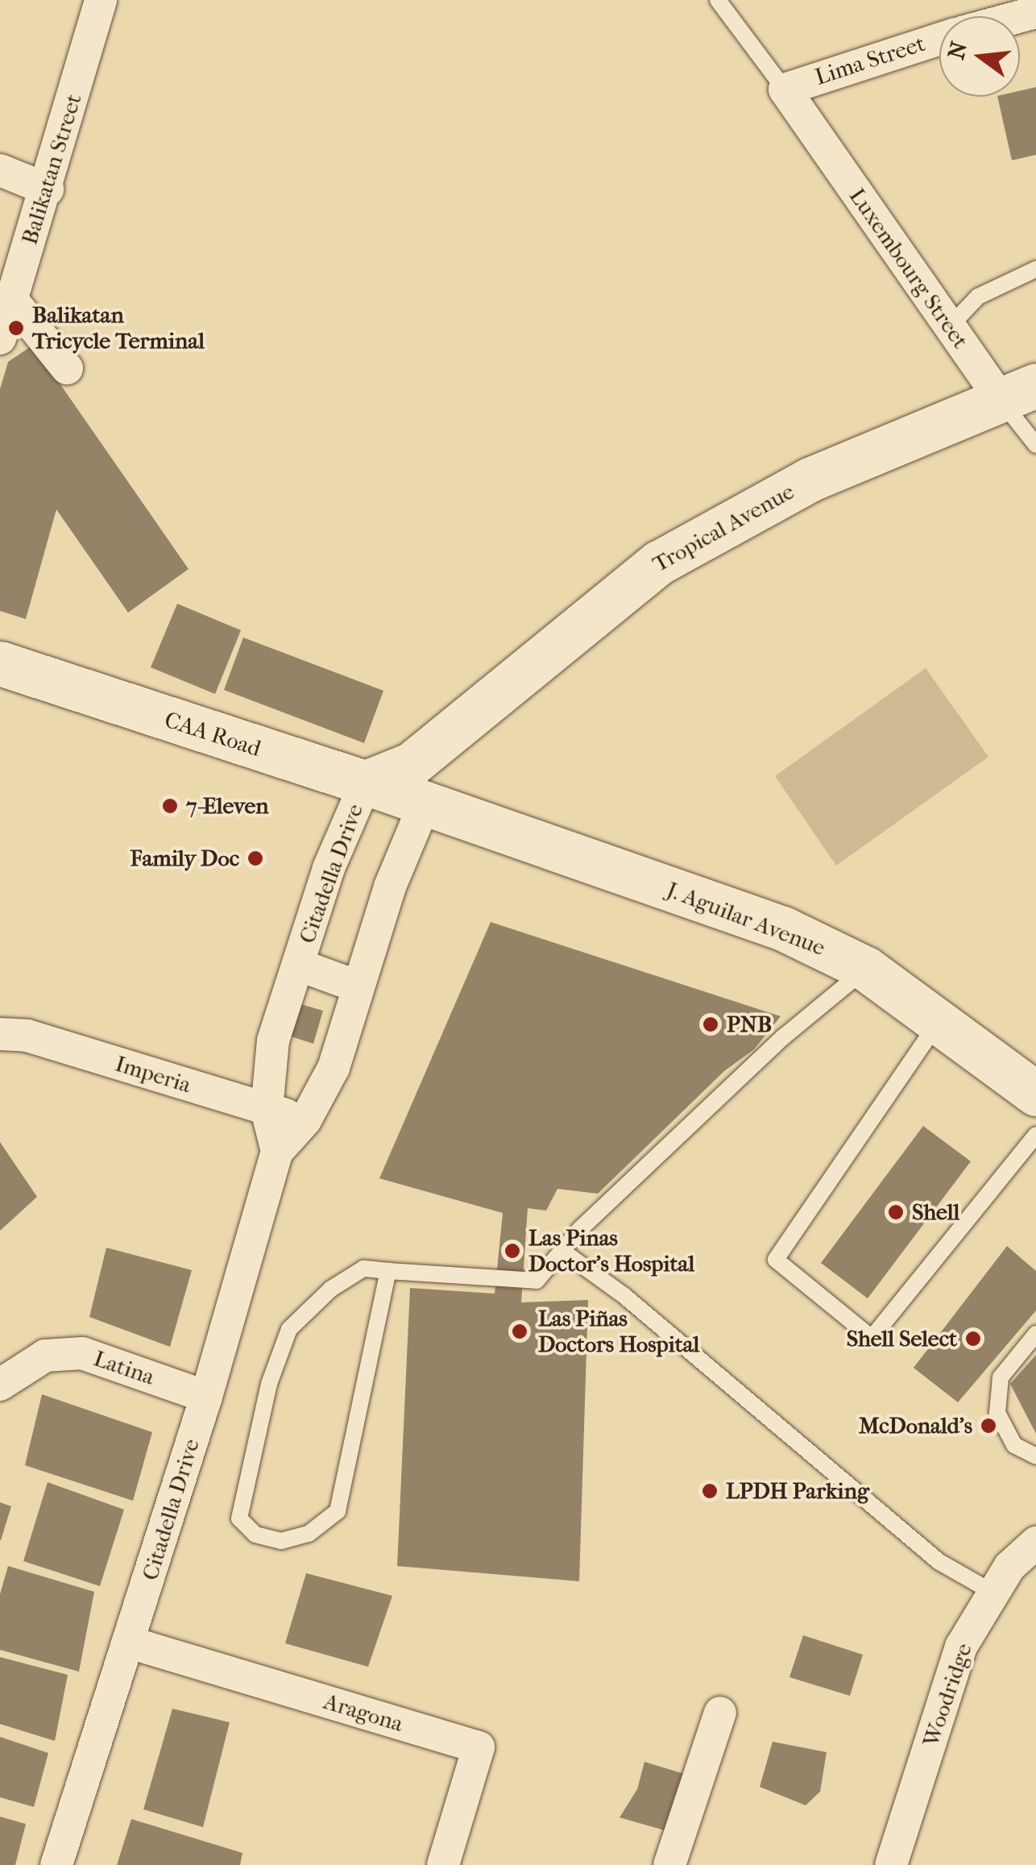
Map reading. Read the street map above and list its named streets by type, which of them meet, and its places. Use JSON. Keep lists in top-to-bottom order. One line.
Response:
{"streets":{"main road":["Tropical Avenue","CAA Road","J. Aguilar Avenue"],"street":["Lima Street","Balikatan Street","Luxembourg Street","Citadella Drive","Imperia","Latina","Woodridge","Aragona"]},"crossings":[["Lima Street","Luxembourg Street"],["Luxembourg Street","Tropical Avenue"],["Tropical Avenue","CAA Road"],["Tropical Avenue","Citadella Drive"],["Tropical Avenue","J. Aguilar Avenue"],["CAA Road","Citadella Drive"],["Citadella Drive","J. Aguilar Avenue"],["Citadella Drive","Imperia"],["Citadella Drive","Latina"],["Citadella Drive","Aragona"]],"places":["Balikatan Tricycle Terminal","7-Eleven","Family Doc","PNB","Shell","Las Pinas Doctor's Hospital","Las Piñas Doctors Hospital","Shell Select","McDonald's","LPDH Parking"],"north":"left"}
